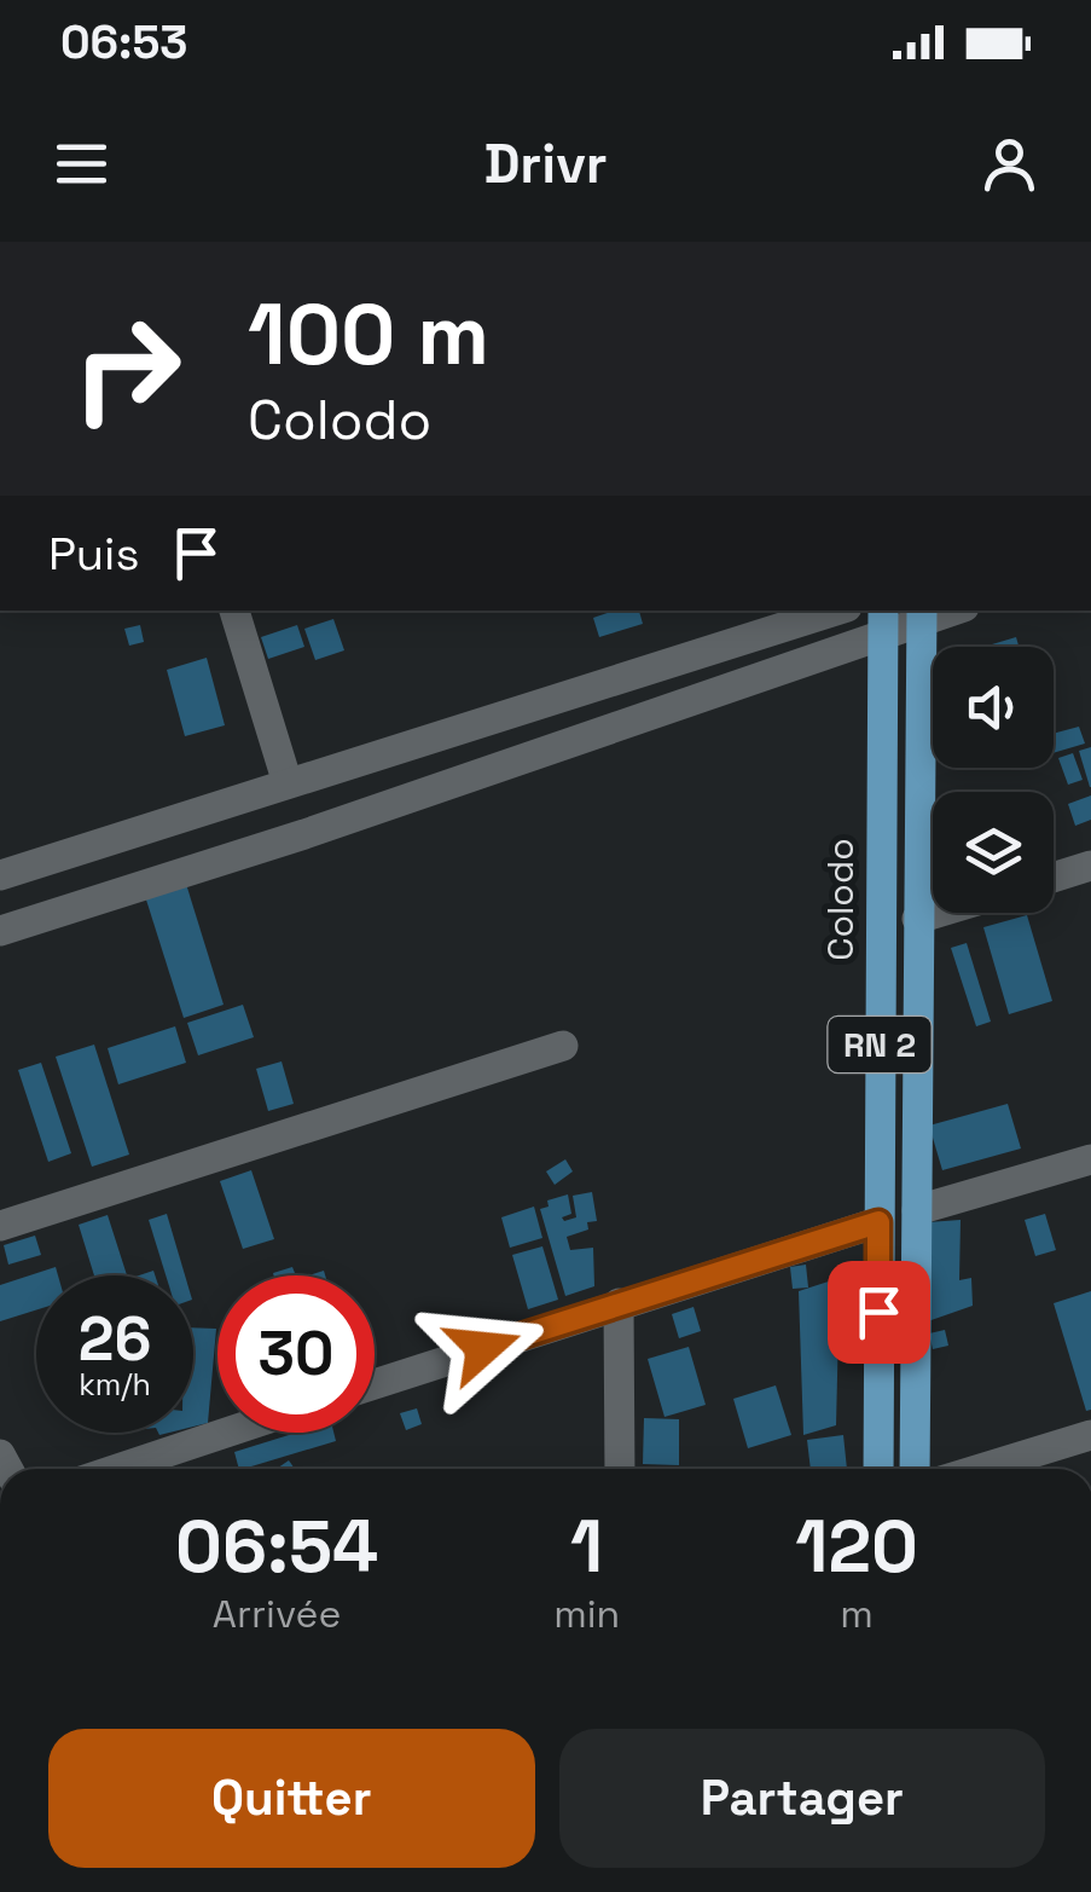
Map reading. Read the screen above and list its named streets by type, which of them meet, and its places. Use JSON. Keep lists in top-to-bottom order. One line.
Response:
{"streets":{"main road":["Colodo","RN 2"]},"page":{"status":"06:53","header":"Drivr","turn":["100 m","Colodo"],"then":"Puis","speed":"26 km/h","limit":"30","eta":["06:54","Arrivée","1","min","120","m"],"buttons":["Quitter","Partager"]}}
